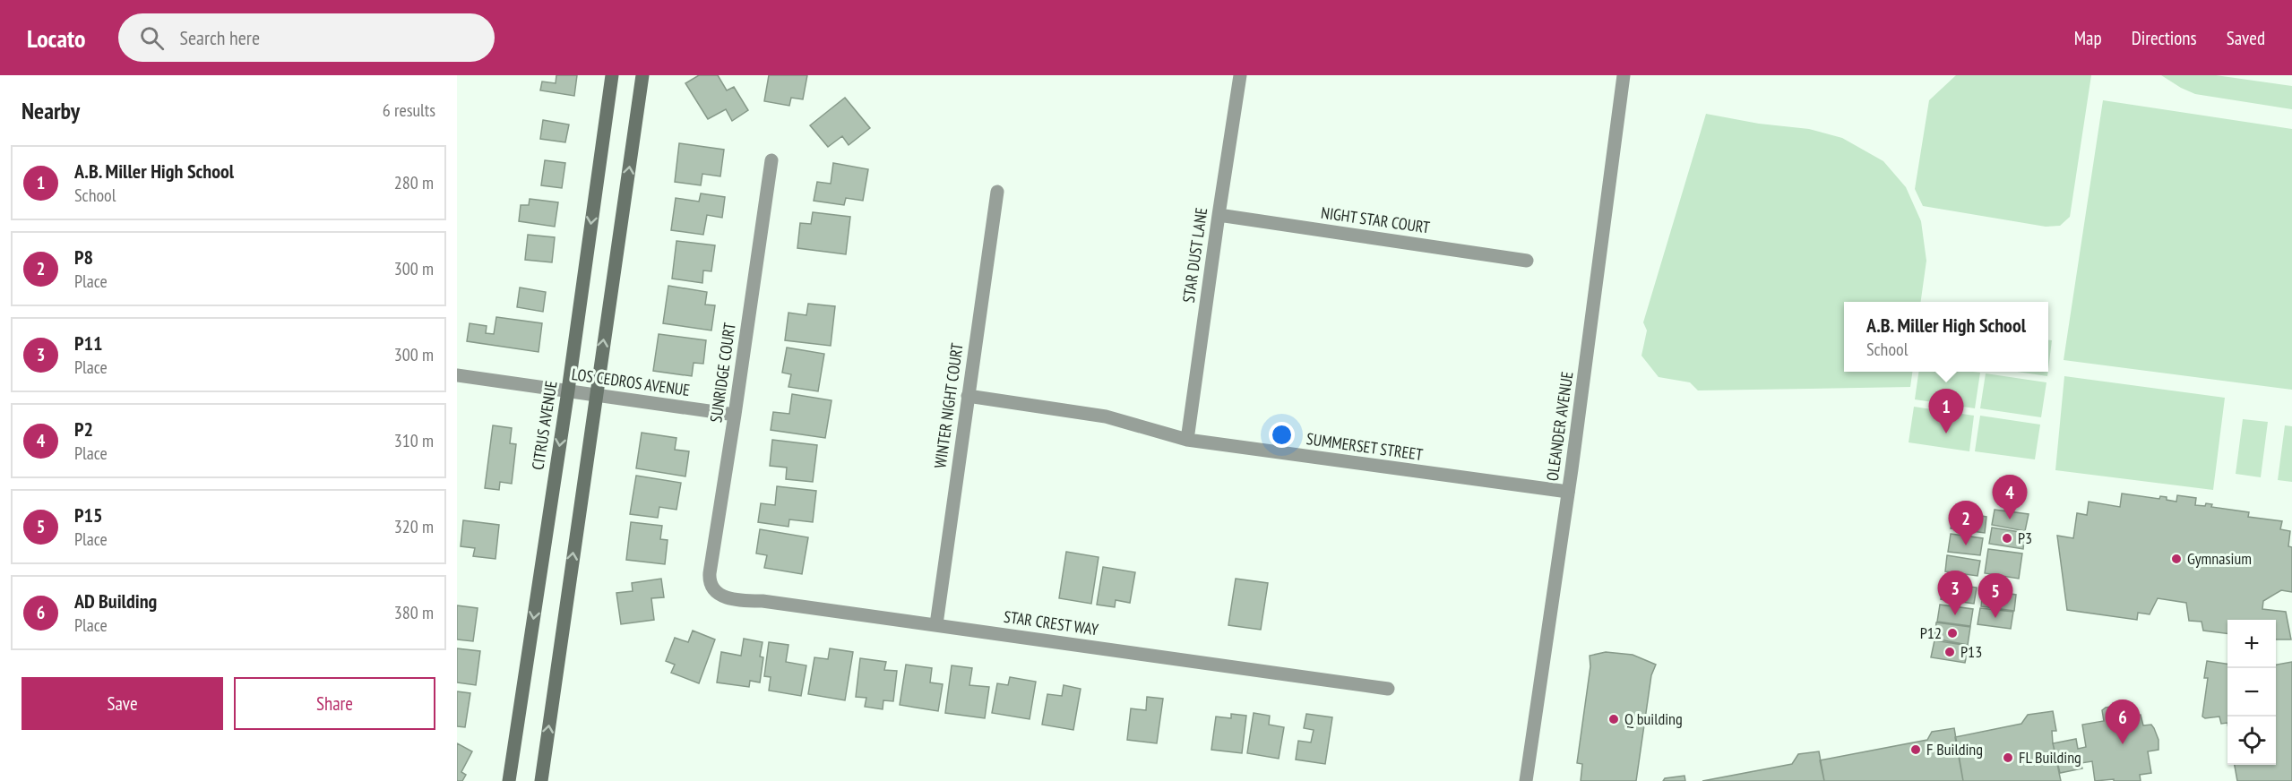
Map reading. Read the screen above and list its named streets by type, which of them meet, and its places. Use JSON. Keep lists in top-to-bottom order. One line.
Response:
{"streets":{"main road":["CITRUS AVENUE"],"street":["NIGHT STAR COURT","STAR DUST LANE","SUNRIDGE COURT","LOS CEDROS AVENUE","WINTER NIGHT COURT","OLEANDER AVENUE","SUMMERSET STREET","STAR CREST WAY"]},"crossings":[["NIGHT STAR COURT","STAR DUST LANE"],["STAR DUST LANE","SUMMERSET STREET"],["SUNRIDGE COURT","LOS CEDROS AVENUE"],["SUNRIDGE COURT","STAR CREST WAY"],["LOS CEDROS AVENUE","CITRUS AVENUE"],["WINTER NIGHT COURT","SUMMERSET STREET"],["WINTER NIGHT COURT","STAR CREST WAY"],["OLEANDER AVENUE","SUMMERSET STREET"]],"places":["P3","Gymnasium","P12","P13","Q building","F Building","FL Building"],"page":{"header":"Locato","search":"Search here","nav":["Map","Directions","Saved"],"heading":["Nearby","6 results"],"list":[{"mark":"1","name":"A.B. Miller High School","note":"School","value":"280 m"},{"mark":"2","name":"P8","note":"Place","value":"300 m"},{"mark":"3","name":"P11","note":"Place","value":"300 m"},{"mark":"4","name":"P2","note":"Place","value":"310 m"},{"mark":"5","name":"P15","note":"Place","value":"320 m"},{"mark":"6","name":"AD Building","note":"Place","value":"380 m"}],"popup":["A.B. Miller High School","School"],"pins":["1","4","2","3","5","6"],"map_buttons":["+","−"],"buttons":["Save","Share"]}}
